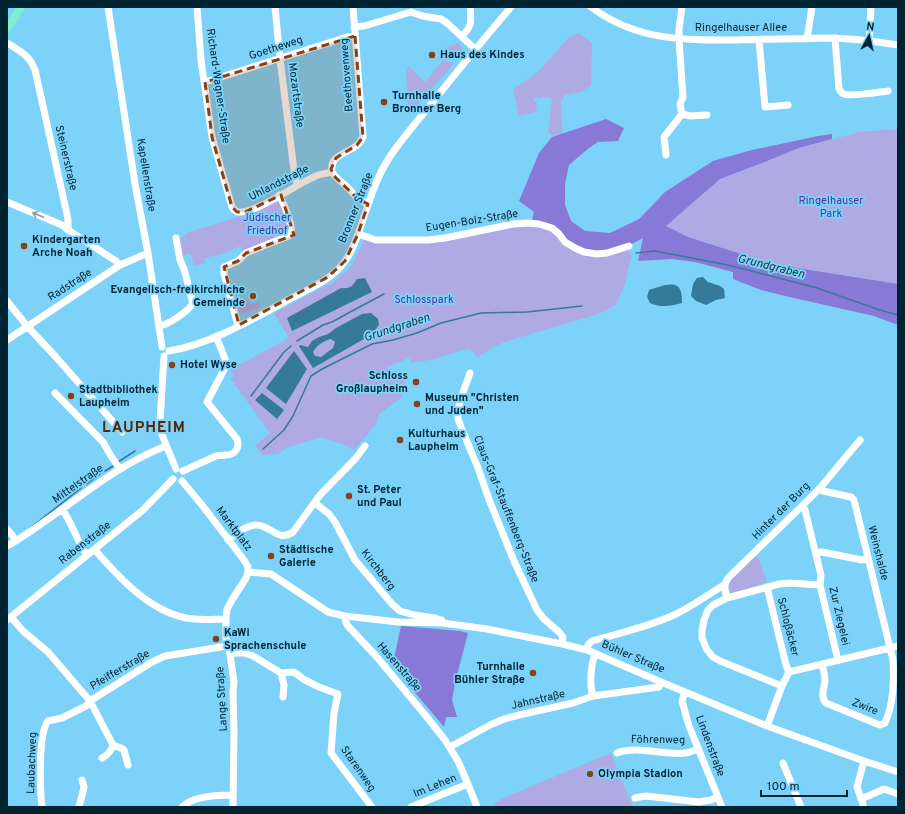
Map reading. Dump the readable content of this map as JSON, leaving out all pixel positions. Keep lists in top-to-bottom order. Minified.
{"streets":{"street":["Ringelhauser Allee","Goetheweg","Beethovenweg","Richard-Wagner-Straße","Mozartstraße","Steinerstraße","Kapellenstraße","Uhlandstraße","Bronner Straße","Eugen-Bolz-Straße","Radstraße","Mittelstraße","Claus-Graf-Stauffenberg-Straße","Hinter der Burg","Marktplatz","Rabenstraße","Weinshalde","Kirchberg","Zur Ziegelei","Schloßäcker","Bühler Straße","Hasenstraße","Pfeifferstraße","Lange Straße","Jahnstraße","Zwire","Föhrenweg","Lindenstraße","Laubachweg","Starenweg","Im Lehen"]},"crossings":[["Goetheweg","Beethovenweg"],["Goetheweg","Richard-Wagner-Straße"],["Goetheweg","Mozartstraße"],["Beethovenweg","Uhlandstraße"],["Richard-Wagner-Straße","Uhlandstraße"],["Mozartstraße","Uhlandstraße"],["Kapellenstraße","Bronner Straße"],["Kapellenstraße","Radstraße"],["Bronner Straße","Eugen-Bolz-Straße"],["Claus-Graf-Stauffenberg-Straße","Bühler Straße"],["Hinter der Burg","Weinshalde"],["Hinter der Burg","Zur Ziegelei"],["Hinter der Burg","Bühler Straße"],["Marktplatz","Rabenstraße"],["Marktplatz","Lange Straße"],["Rabenstraße","Pfeifferstraße"],["Weinshalde","Zwire"],["Kirchberg","Bühler Straße"],["Zur Ziegelei","Schloßäcker"],["Bühler Straße","Hasenstraße"],["Bühler Straße","Jahnstraße"],["Bühler Straße","Lindenstraße"],["Hasenstraße","Jahnstraße"],["Hasenstraße","Im Lehen"],["Pfeifferstraße","Lange Straße"],["Pfeifferstraße","Laubachweg"],["Föhrenweg","Lindenstraße"]],"districts":["LAUPHEIM"],"water":["Grundgraben"],"parks":["Ringelhauser Park","Jüdischer Friedhof","Schlosspark"],"places":["Haus des Kindes","Turnhalle Bronner Berg","Kindergarten Arche Noah","Evangelisch-freikirchliche Gemeinde","Hotel Wyse","Schloss Großlaupheim","Stadtbibliothek Laupheim","Museum \"Christen und Juden\"","Kulturhaus Laupheim","St. Peter und Paul","Städtische Galerie","KaWi Sprachenschule","Turnhalle Bühler Straße","Olympia Stadion"],"scale_bar":"100 m","north":"top"}
